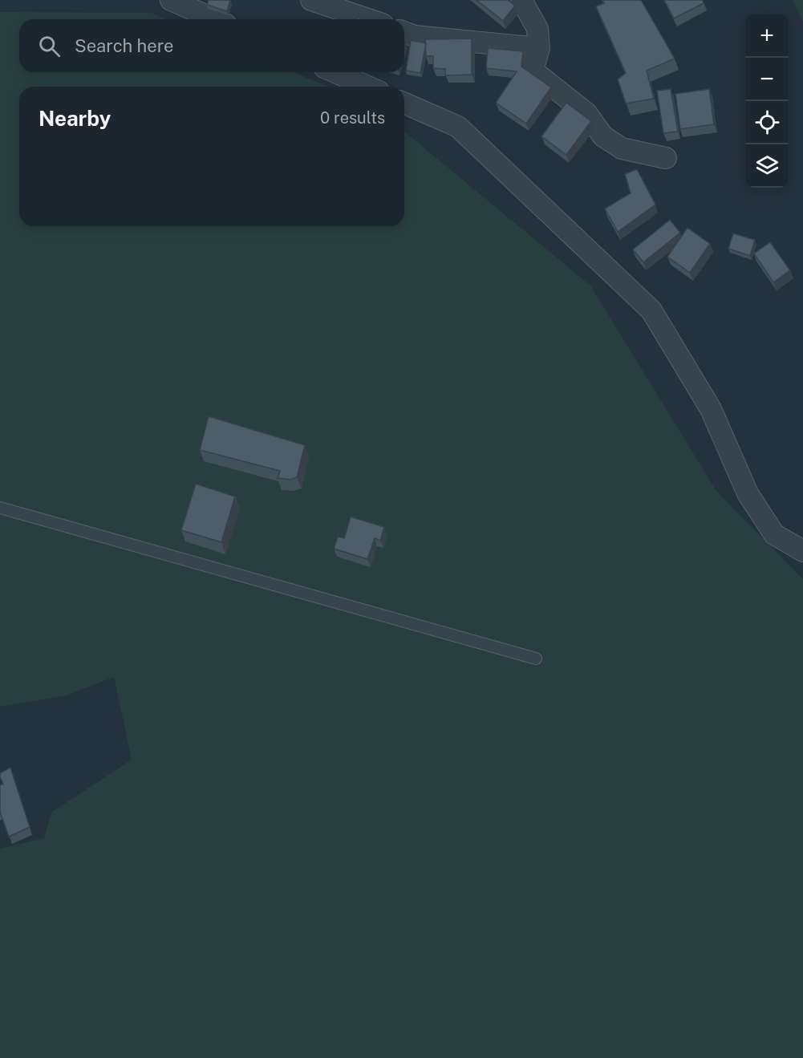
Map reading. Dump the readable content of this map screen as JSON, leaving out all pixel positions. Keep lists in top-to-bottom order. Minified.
{"page":{"map_buttons":["+","−"],"search":"Search here","heading":["Nearby","0 results"]}}
